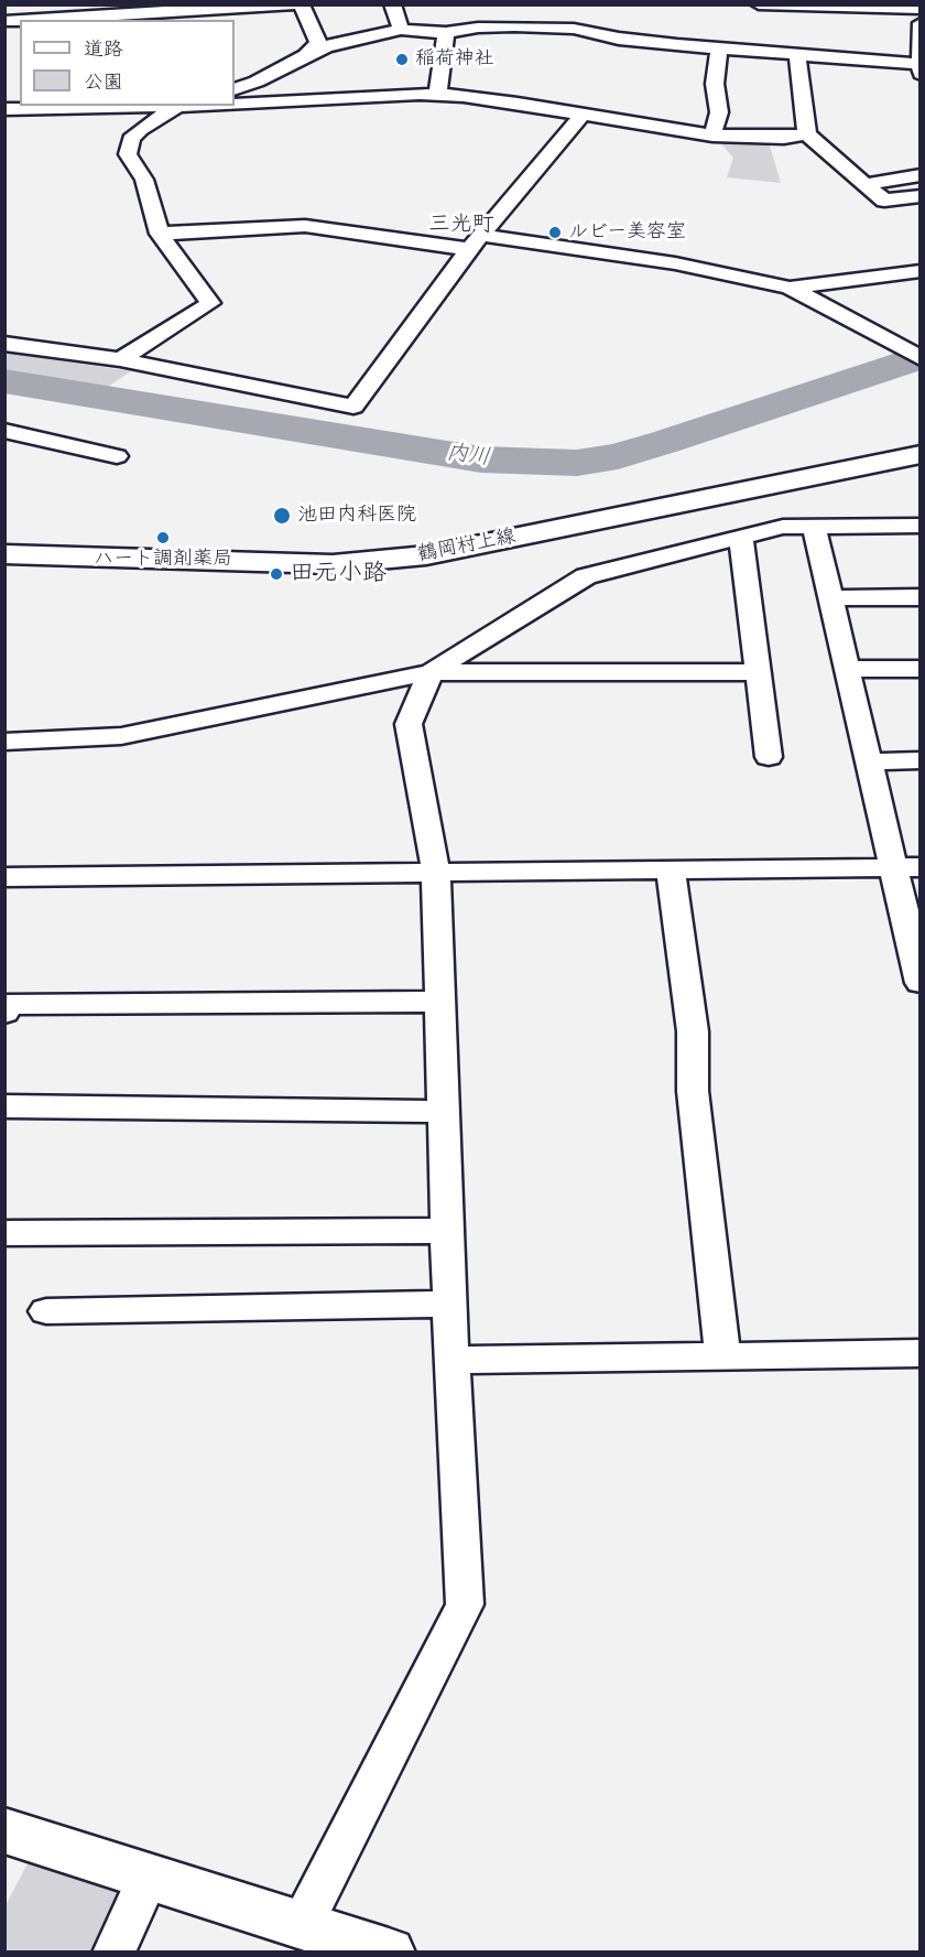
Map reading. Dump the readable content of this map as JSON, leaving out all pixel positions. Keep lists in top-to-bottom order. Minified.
{"streets":{"main road":["鶴岡村上線"]},"districts":["三光町"],"water":["内川"],"places":["稲荷神社","ルビー美容室","池田内科医院","ハート調剤薬局","田元小路"],"legend":["道路","公園"]}
